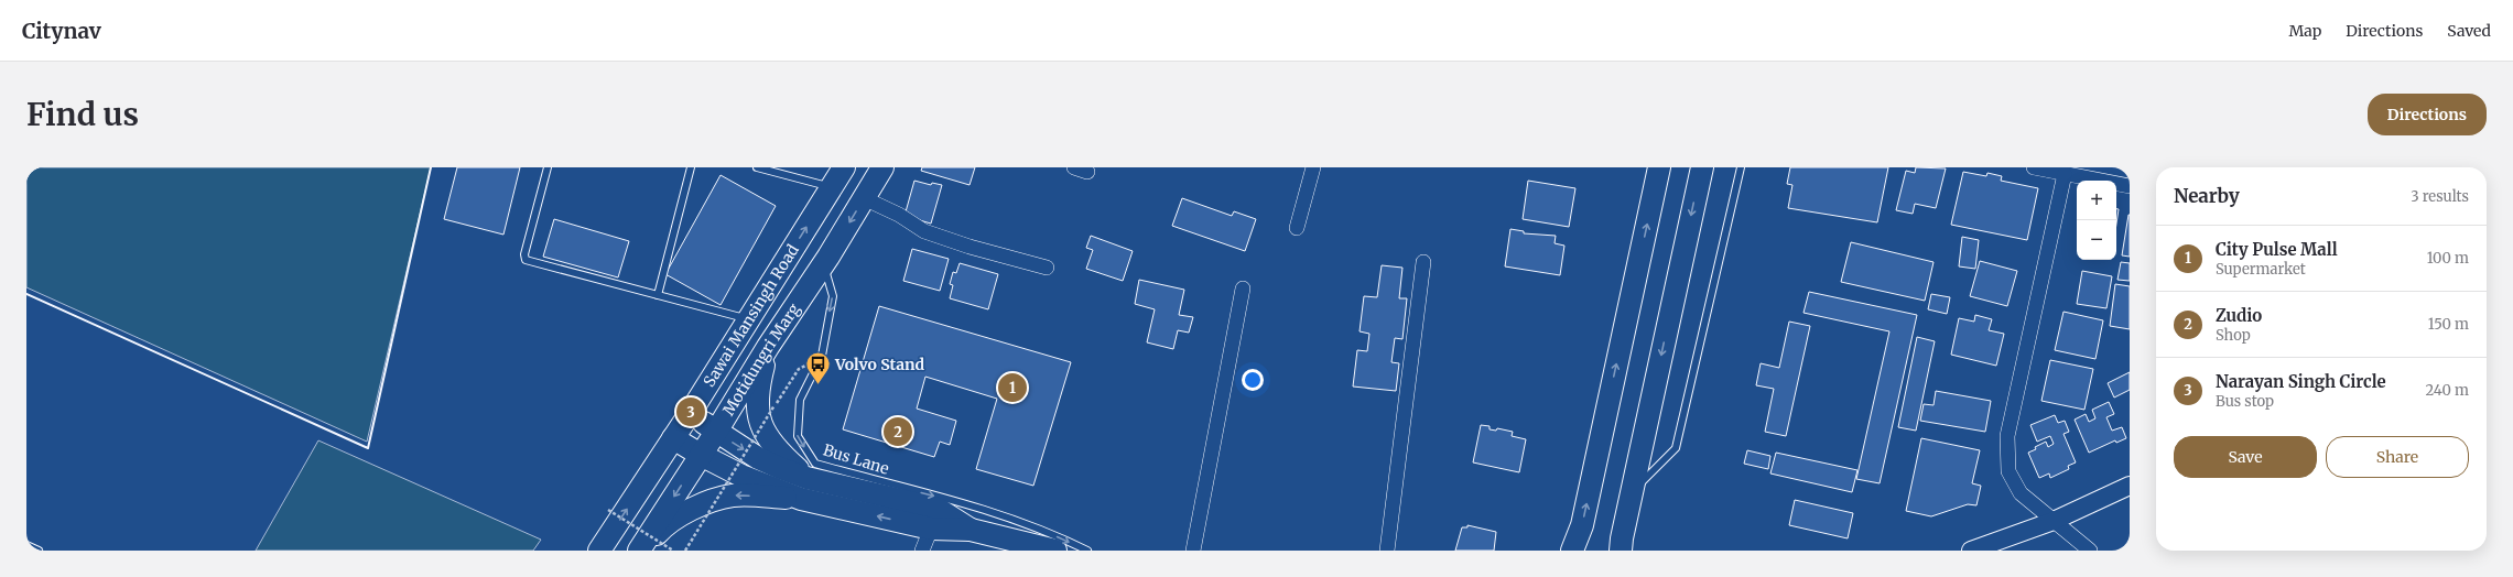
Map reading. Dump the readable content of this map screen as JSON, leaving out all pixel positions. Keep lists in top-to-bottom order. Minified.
{"streets":{"main road":["Sawai Mansingh Road","Motidungri Marg"],"lane":["Bus Lane"]},"crossings":[["Motidungri Marg","Bus Lane"]],"one_way":["Sawai Mansingh Road","Motidungri Marg"],"places":{"bus stop":["Volvo Stand"]},"page":{"header":"Citynav","nav":["Map","Directions","Saved"],"buttons":["Directions",["Save","Share"]],"title":"Find us","heading":["Nearby","3 results"],"map_buttons":["+","−"],"list":[{"mark":"1","name":"City Pulse Mall","note":"Supermarket","value":"100 m"},{"mark":"2","name":"Zudio","note":"Shop","value":"150 m"},{"mark":"3","name":"Narayan Singh Circle","note":"Bus stop","value":"240 m"}],"pins":["1","3","2"]}}
